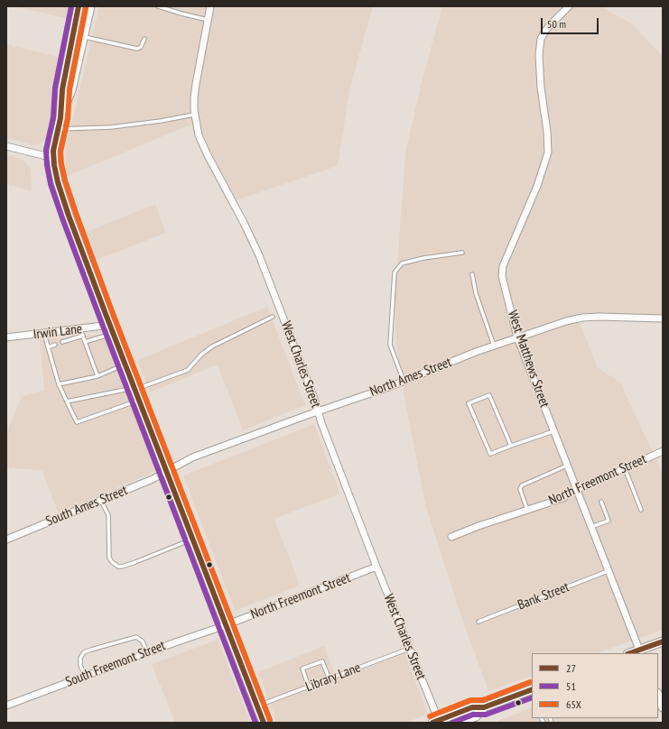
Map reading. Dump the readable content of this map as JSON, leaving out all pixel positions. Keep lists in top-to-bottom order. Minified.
{"streets":{"street":["Irwin Lane","West Matthews Street","West Charles Street","North Ames Street","North Freemont Street","South Ames Street","South Freemont Street"],"lane":["Bank Street","Library Lane"]},"crossings":[["West Matthews Street","North Ames Street"],["West Matthews Street","North Freemont Street"],["West Matthews Street","Bank Street"],["West Charles Street","North Ames Street"],["West Charles Street","North Freemont Street"],["West Charles Street","Library Lane"],["North Ames Street","South Ames Street"],["North Freemont Street","South Freemont Street"]],"lines":["transit line 27","transit line 51","transit line 65X"],"legend":["27","51","65X"],"scale_bar":"50 m"}
